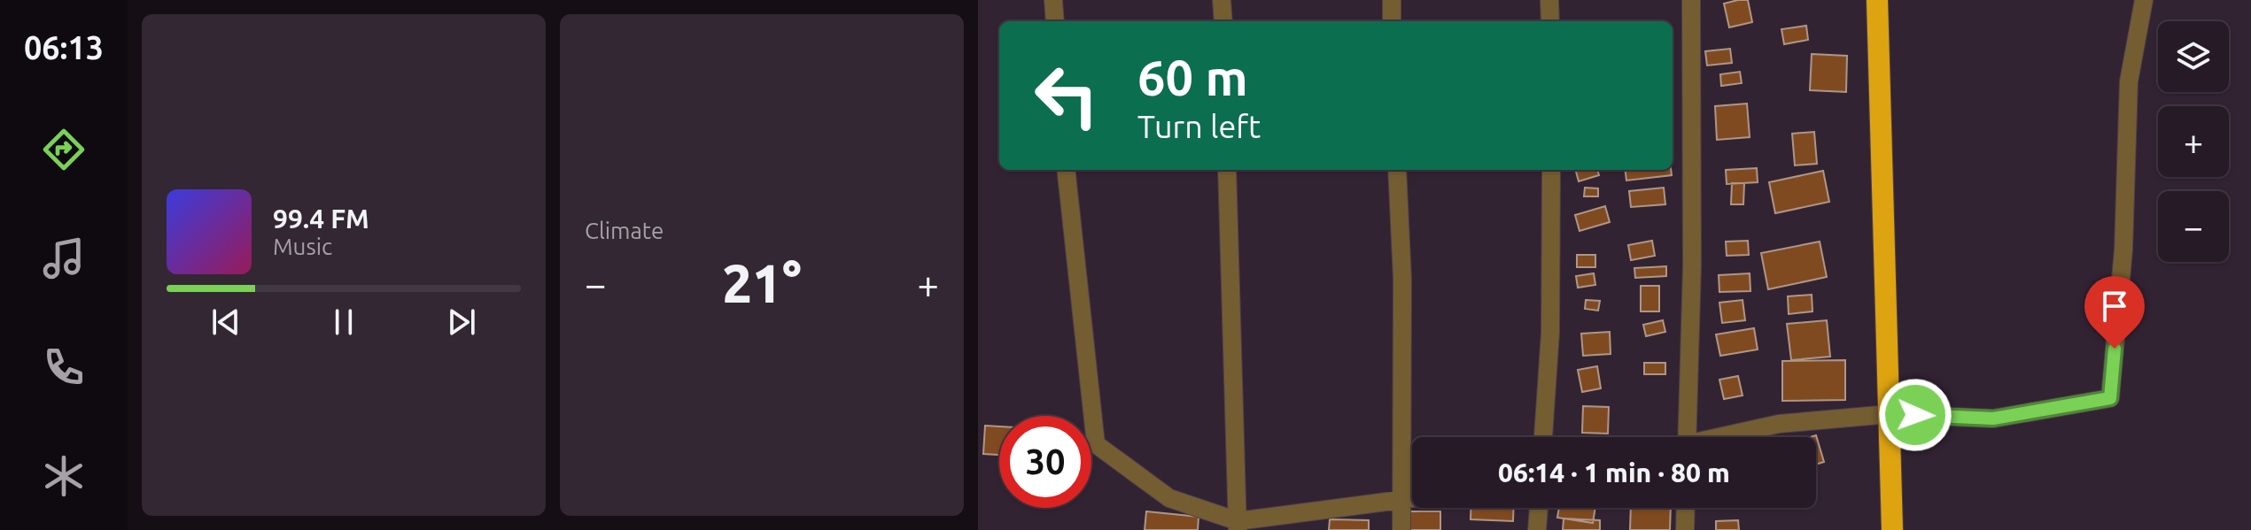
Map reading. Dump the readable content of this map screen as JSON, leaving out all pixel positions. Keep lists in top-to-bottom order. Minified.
{"page":{"tabs":"06:13","tile":"Climate","map_buttons":["+","−"],"turn":["60 m","Turn left"],"song":["99.4 FM","Music"],"heat":["−","21°","+"],"limit":"30","trip":"06:14 · 1 min · 80 m"}}
